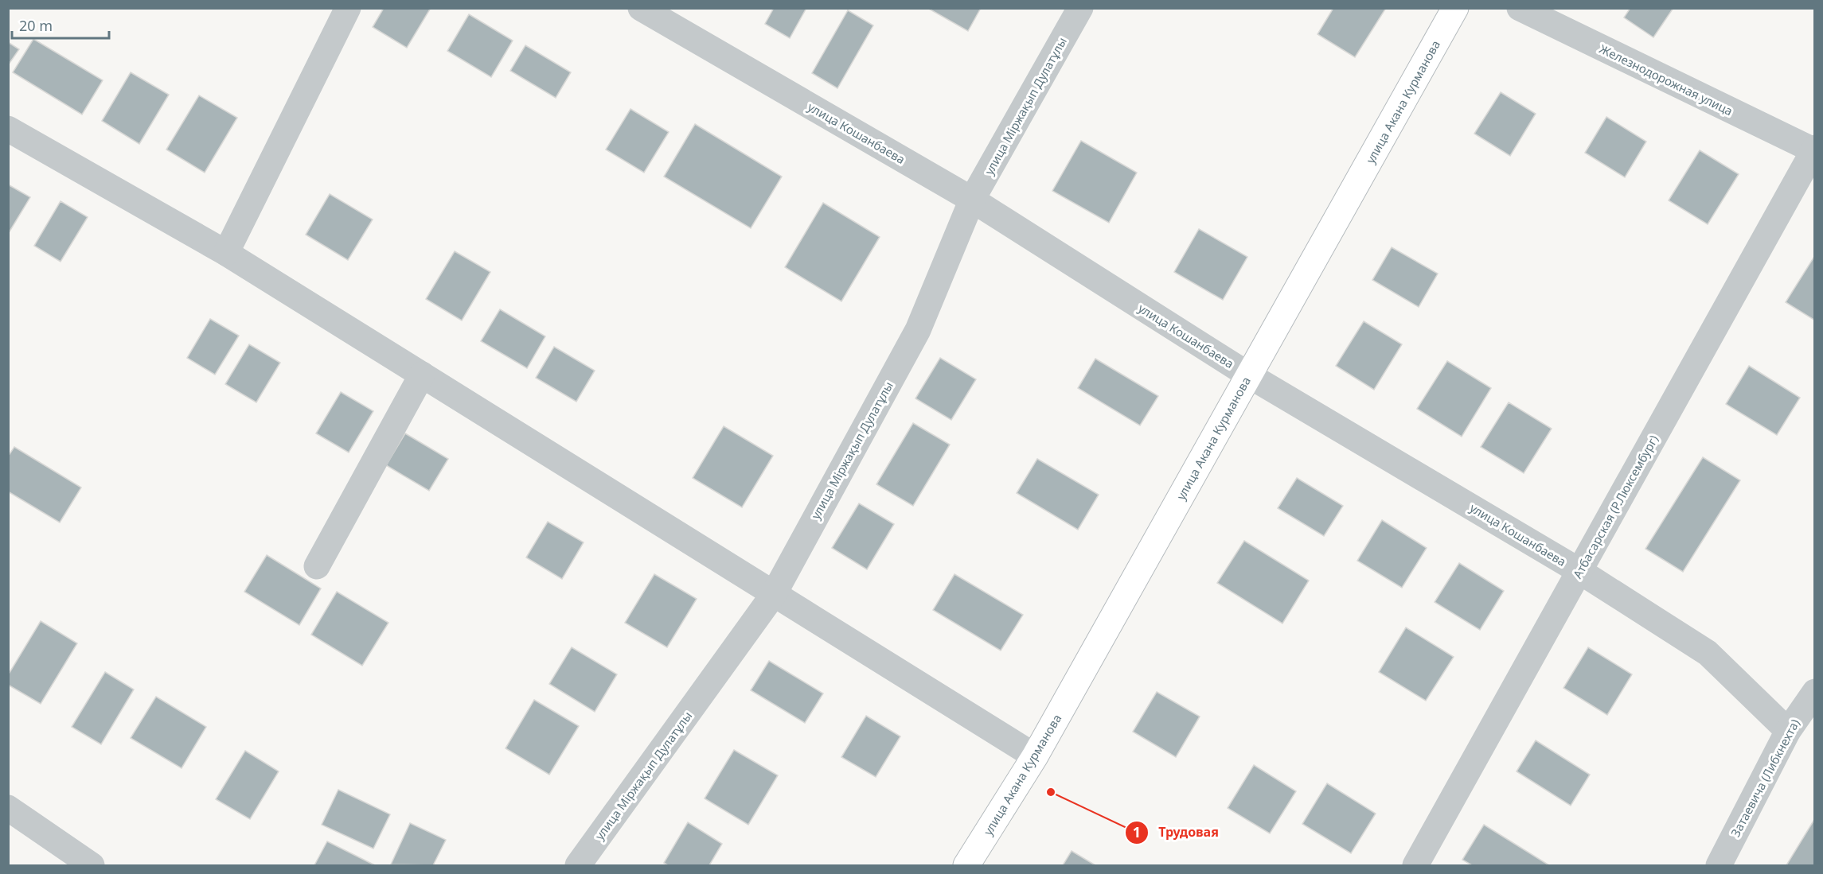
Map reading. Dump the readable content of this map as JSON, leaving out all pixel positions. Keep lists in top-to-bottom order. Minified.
{"streets":{"main road":["улица Акана Курманова"],"street":["Железнодорожная улица","улица Міржақып Дулатұлы","улица Кошанбаева","Атбасарская (Р.Люксембург)","Затаевича (Либкнехта)"]},"crossings":[["Железнодорожная улица","Атбасарская (Р.Люксембург)"],["улица Акана Курманова","улица Кошанбаева"],["улица Міржақып Дулатұлы","улица Кошанбаева"],["улица Кошанбаева","Атбасарская (Р.Люксембург)"],["улица Кошанбаева","Затаевича (Либкнехта)"]],"places":["Трудовая"],"scale_bar":"20 m"}
